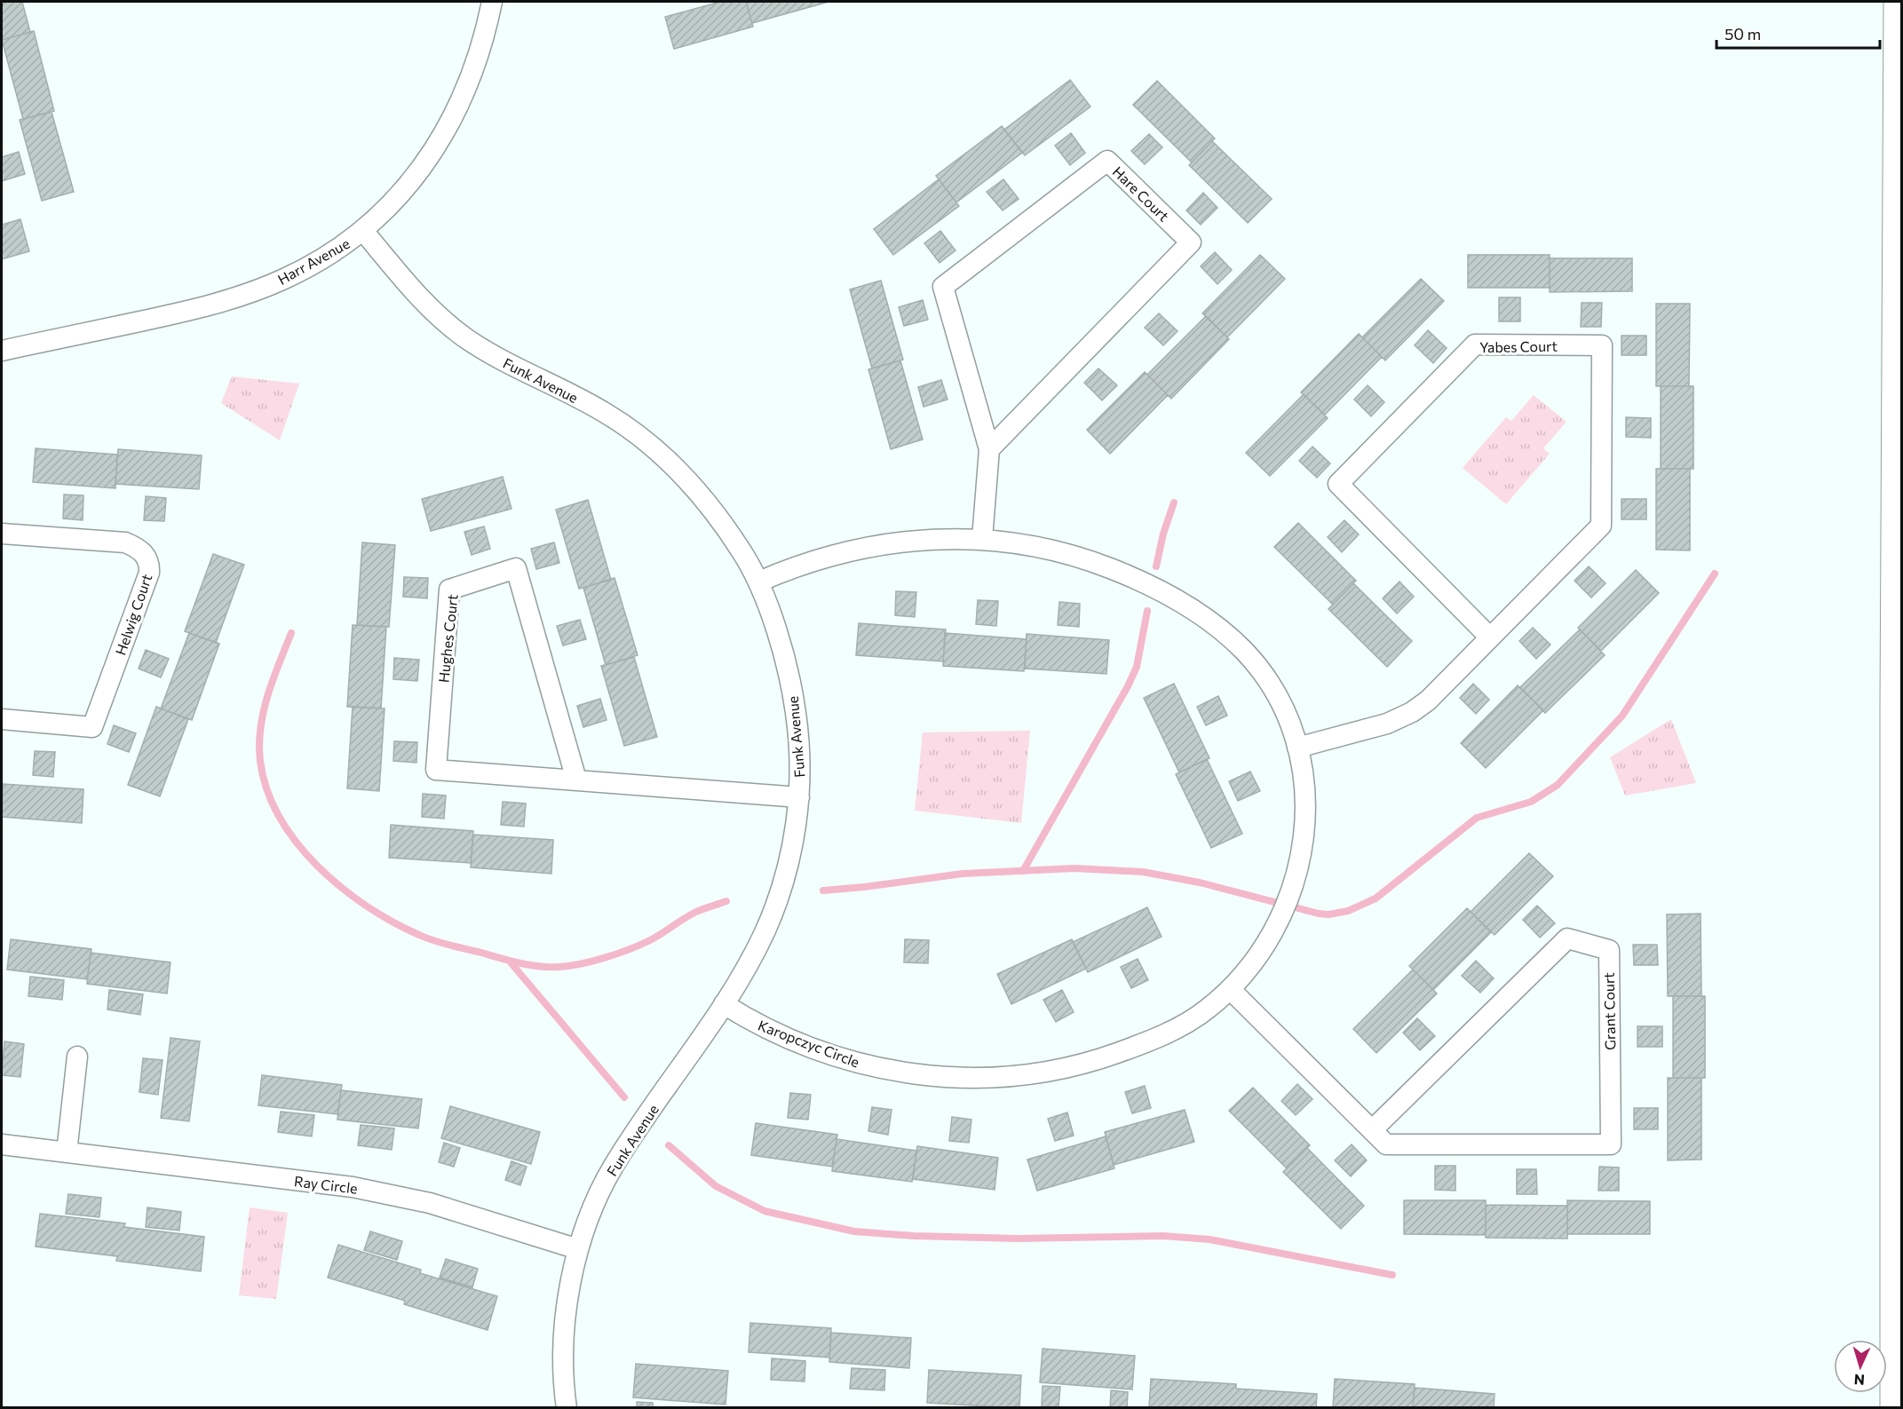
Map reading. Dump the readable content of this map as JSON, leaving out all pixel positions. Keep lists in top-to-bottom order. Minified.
{"streets":{"street":["Hare Court","Harr Avenue","Yabes Court","Funk Avenue","Helwig Court","Hughes Court","Grant Court","Karopczyc Circle","Ray Circle"]},"crossings":[["Hare Court","Karopczyc Circle"],["Harr Avenue","Funk Avenue"],["Yabes Court","Karopczyc Circle"],["Funk Avenue","Hughes Court"],["Funk Avenue","Karopczyc Circle"],["Funk Avenue","Ray Circle"],["Grant Court","Karopczyc Circle"]],"scale_bar":"50 m","north":"bottom"}
